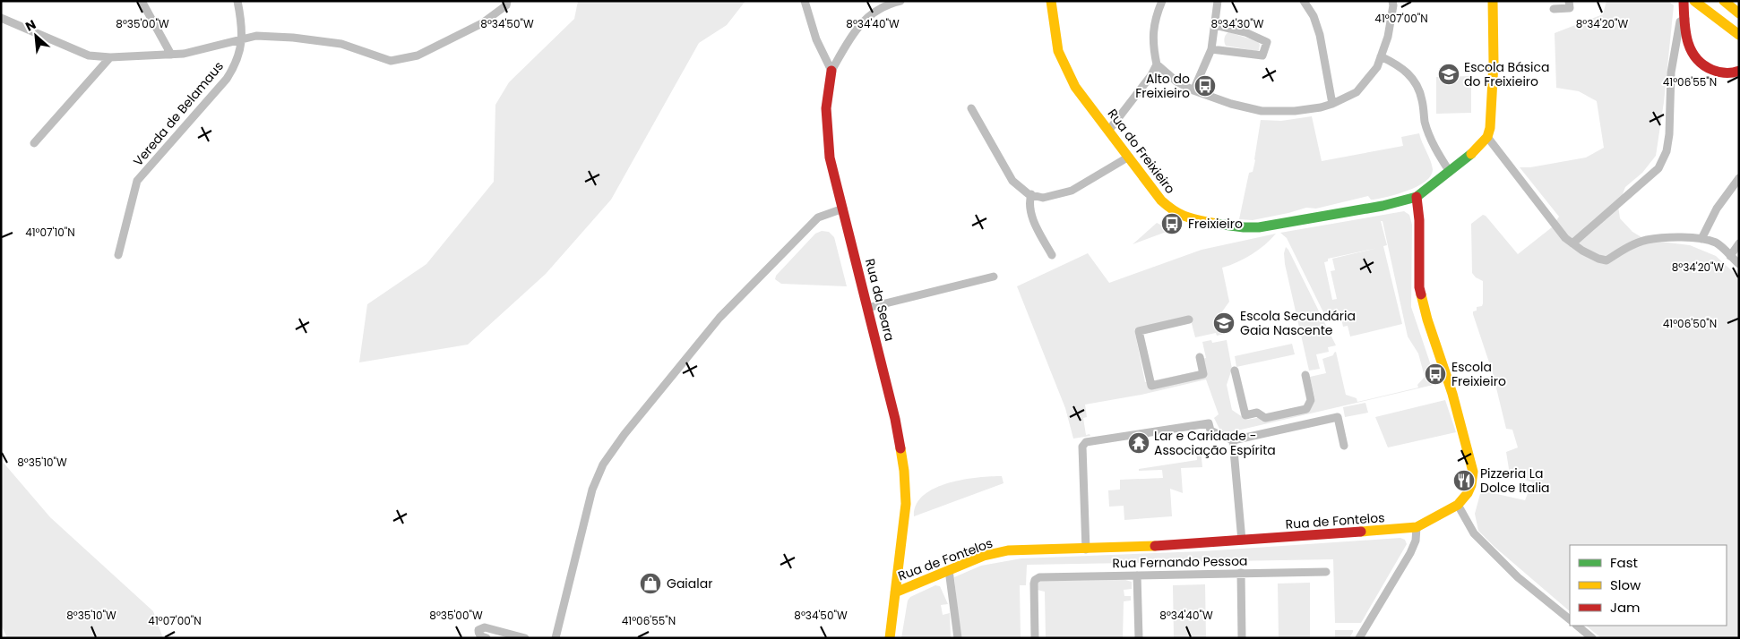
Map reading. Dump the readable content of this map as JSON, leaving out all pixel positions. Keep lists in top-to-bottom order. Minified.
{"streets":{"main road":["Rua do Freixieiro","Rua da Seara","Rua de Fontelos"],"street":["Vereda de Belamaus","Rua Fernando Pessoa"]},"crossings":[["Rua do Freixieiro","Rua de Fontelos"],["Rua da Seara","Rua de Fontelos"]],"places":{"school or university":["Escola Básica do Freixieiro","Escola Secundária Gaia Nascente"],"bus stop":["Alto do Freixieiro","Freixieiro","Escola Freixieiro"],"temple":["Lar e Caridade - Associação Espírita"],"restaurant":["Pizzeria La Dolce Italia"],"shop":["Gaialar"]},"legend":["Fast","Slow","Jam"],"north":"top left","coordinates":["41°07'00\"N","8°34'20\"W","8°35'00\"W","8°34'50\"W","8°34'40\"W","8°34'30\"W","41°06'55\"N","41°07'10\"N","41°06'50\"N","8°35'10\"W"]}
